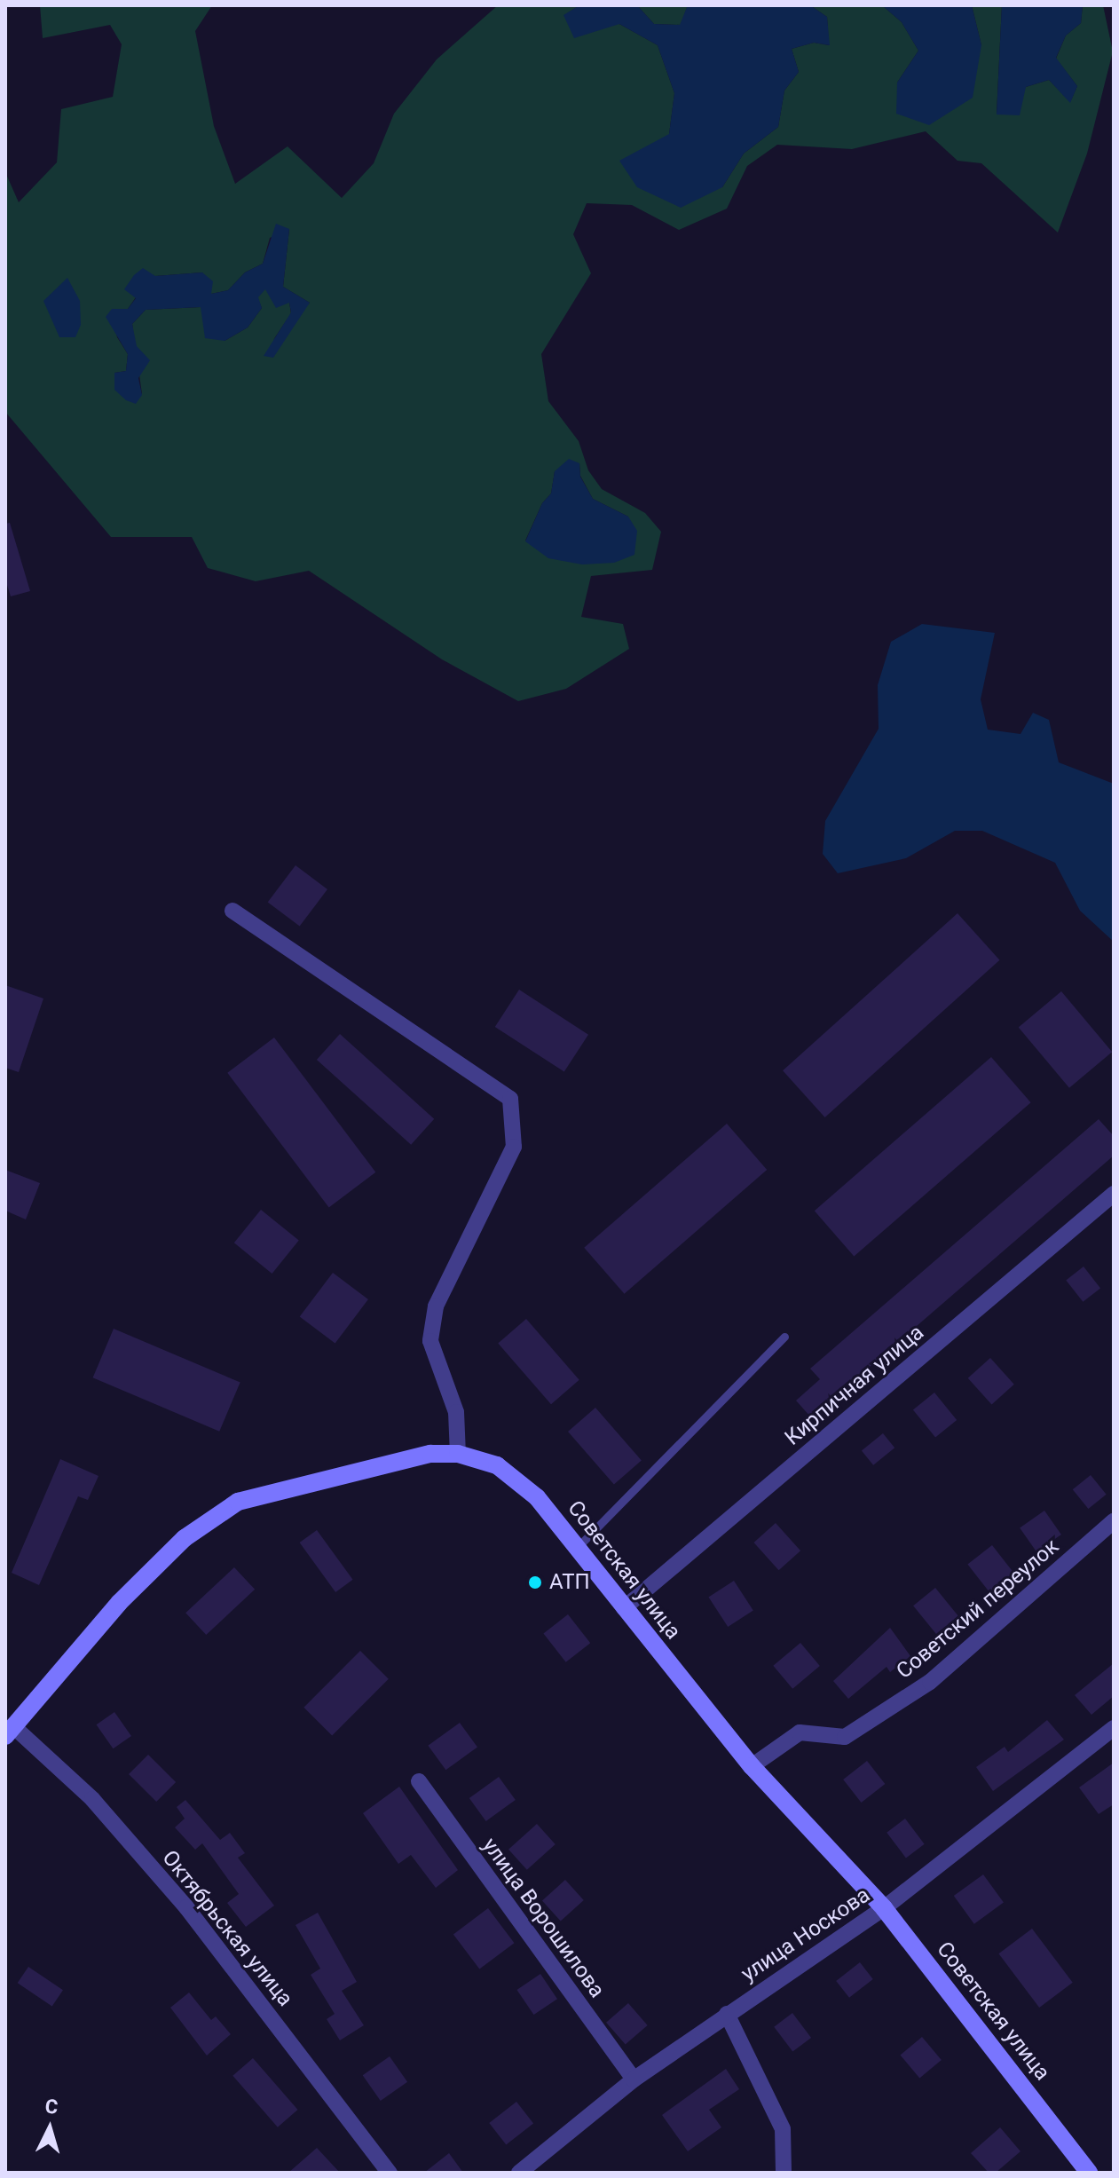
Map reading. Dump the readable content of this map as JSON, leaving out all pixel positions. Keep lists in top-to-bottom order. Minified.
{"streets":{"street":["Кирпичная улица","Советская улица","Советский переулок","улица Ворошилова","Октябрьская улица","улица Носкова"]},"crossings":[["Кирпичная улица","Советская улица"],["Советская улица","Советский переулок"],["Советская улица","Октябрьская улица"],["Советская улица","улица Носкова"],["улица Ворошилова","улица Носкова"]],"places":["АТП"],"north":"top"}
